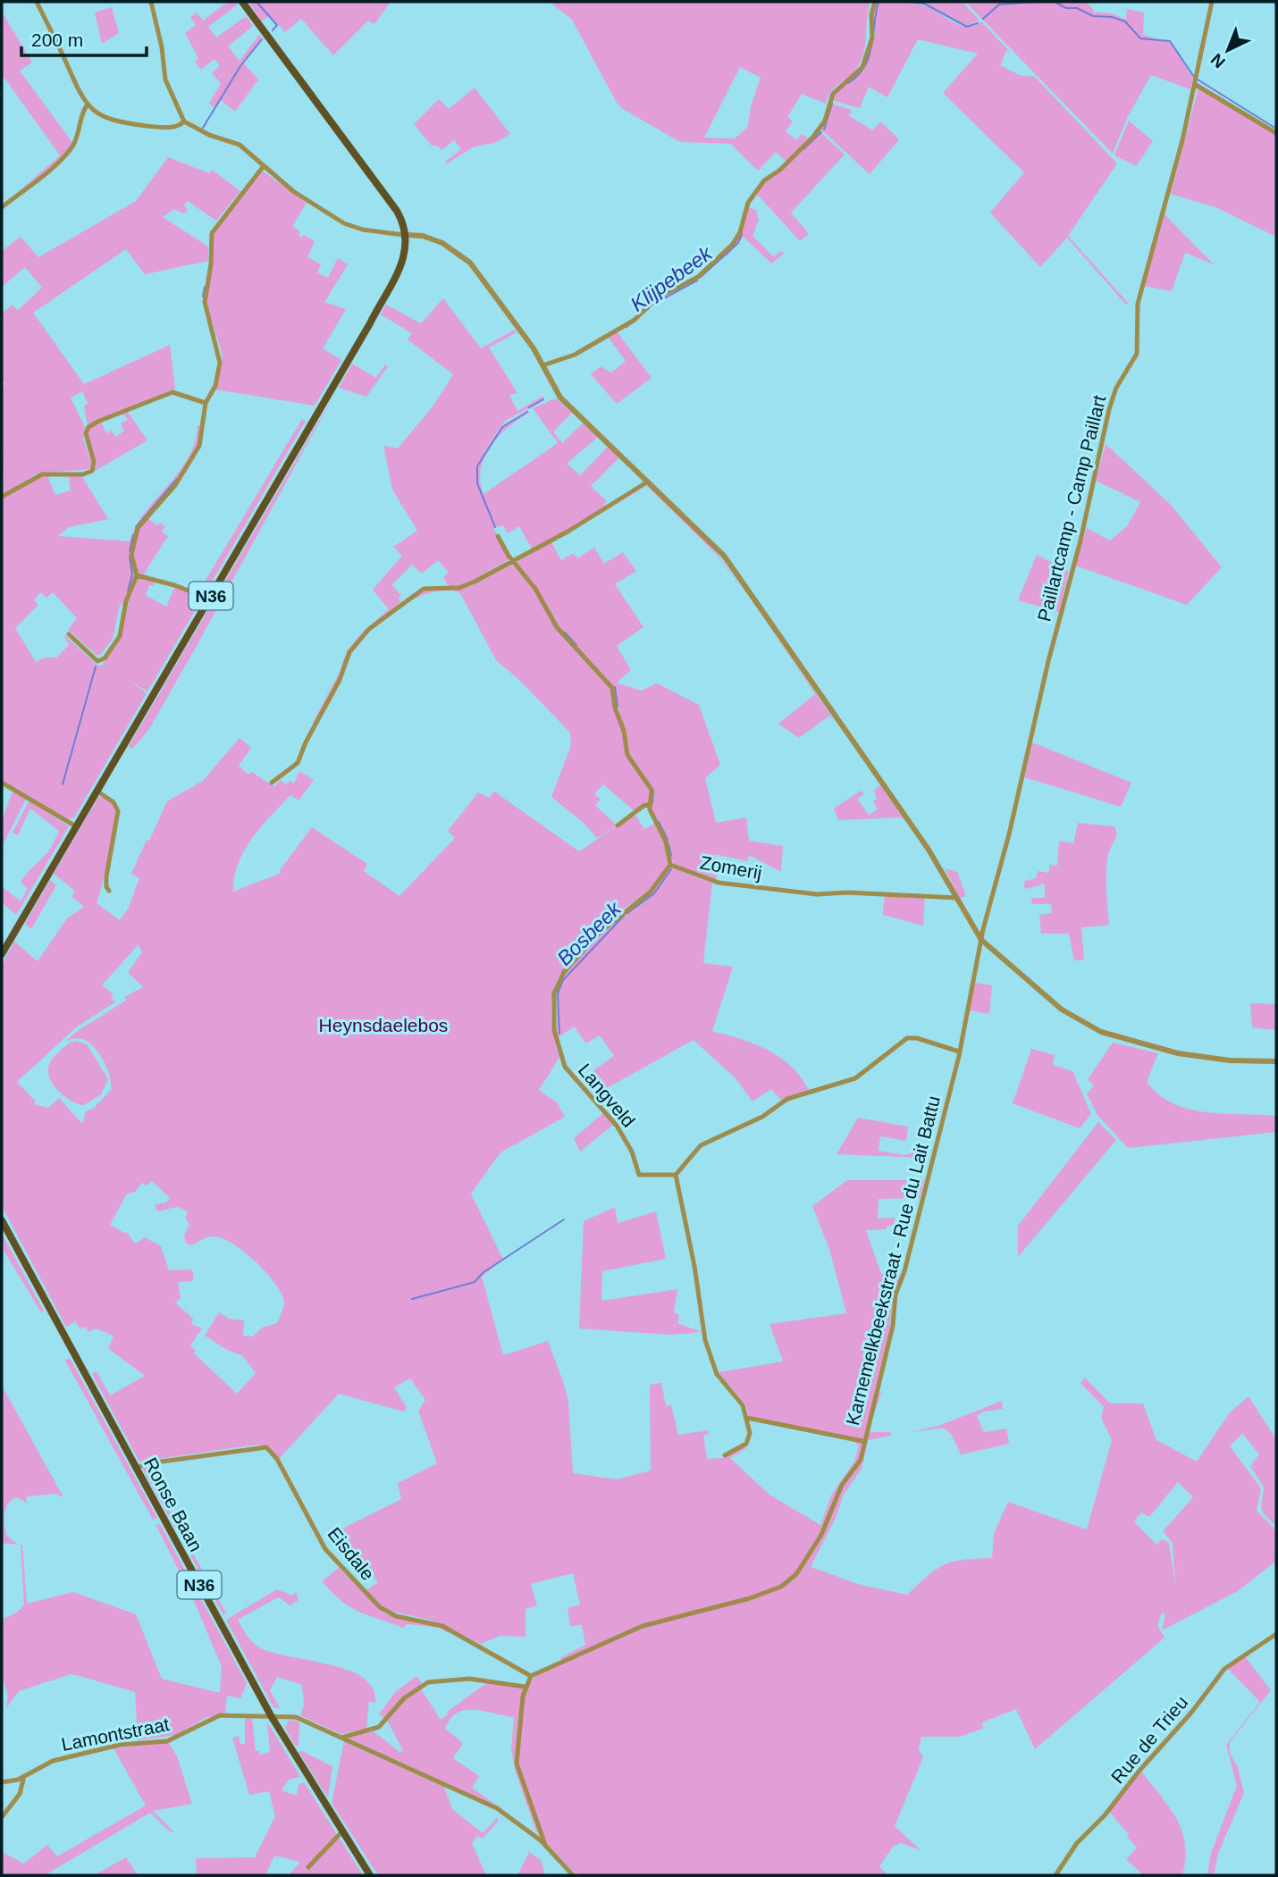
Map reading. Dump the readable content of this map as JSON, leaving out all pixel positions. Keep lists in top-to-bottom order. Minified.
{"streets":{"main road":["N36","Ronse Baan"],"street":["Paillartcamp - Camp Paillart","Zomerij","Langveld","Karnemelkbeekstraat - Rue du Lait Battu","Eisdale","Lamontstraat","Rue de Trieu"]},"crossings":[["Paillartcamp - Camp Paillart","Karnemelkbeekstraat - Rue du Lait Battu"],["Zomerij","Langveld"],["Karnemelkbeekstraat - Rue du Lait Battu","Eisdale"],["Ronse Baan","Eisdale"],["Ronse Baan","Lamontstraat"]],"water":["Klijpebeek","Bosbeek"],"parks":["Heynsdaelebos"],"scale_bar":"200 m","north":"bottom left"}
